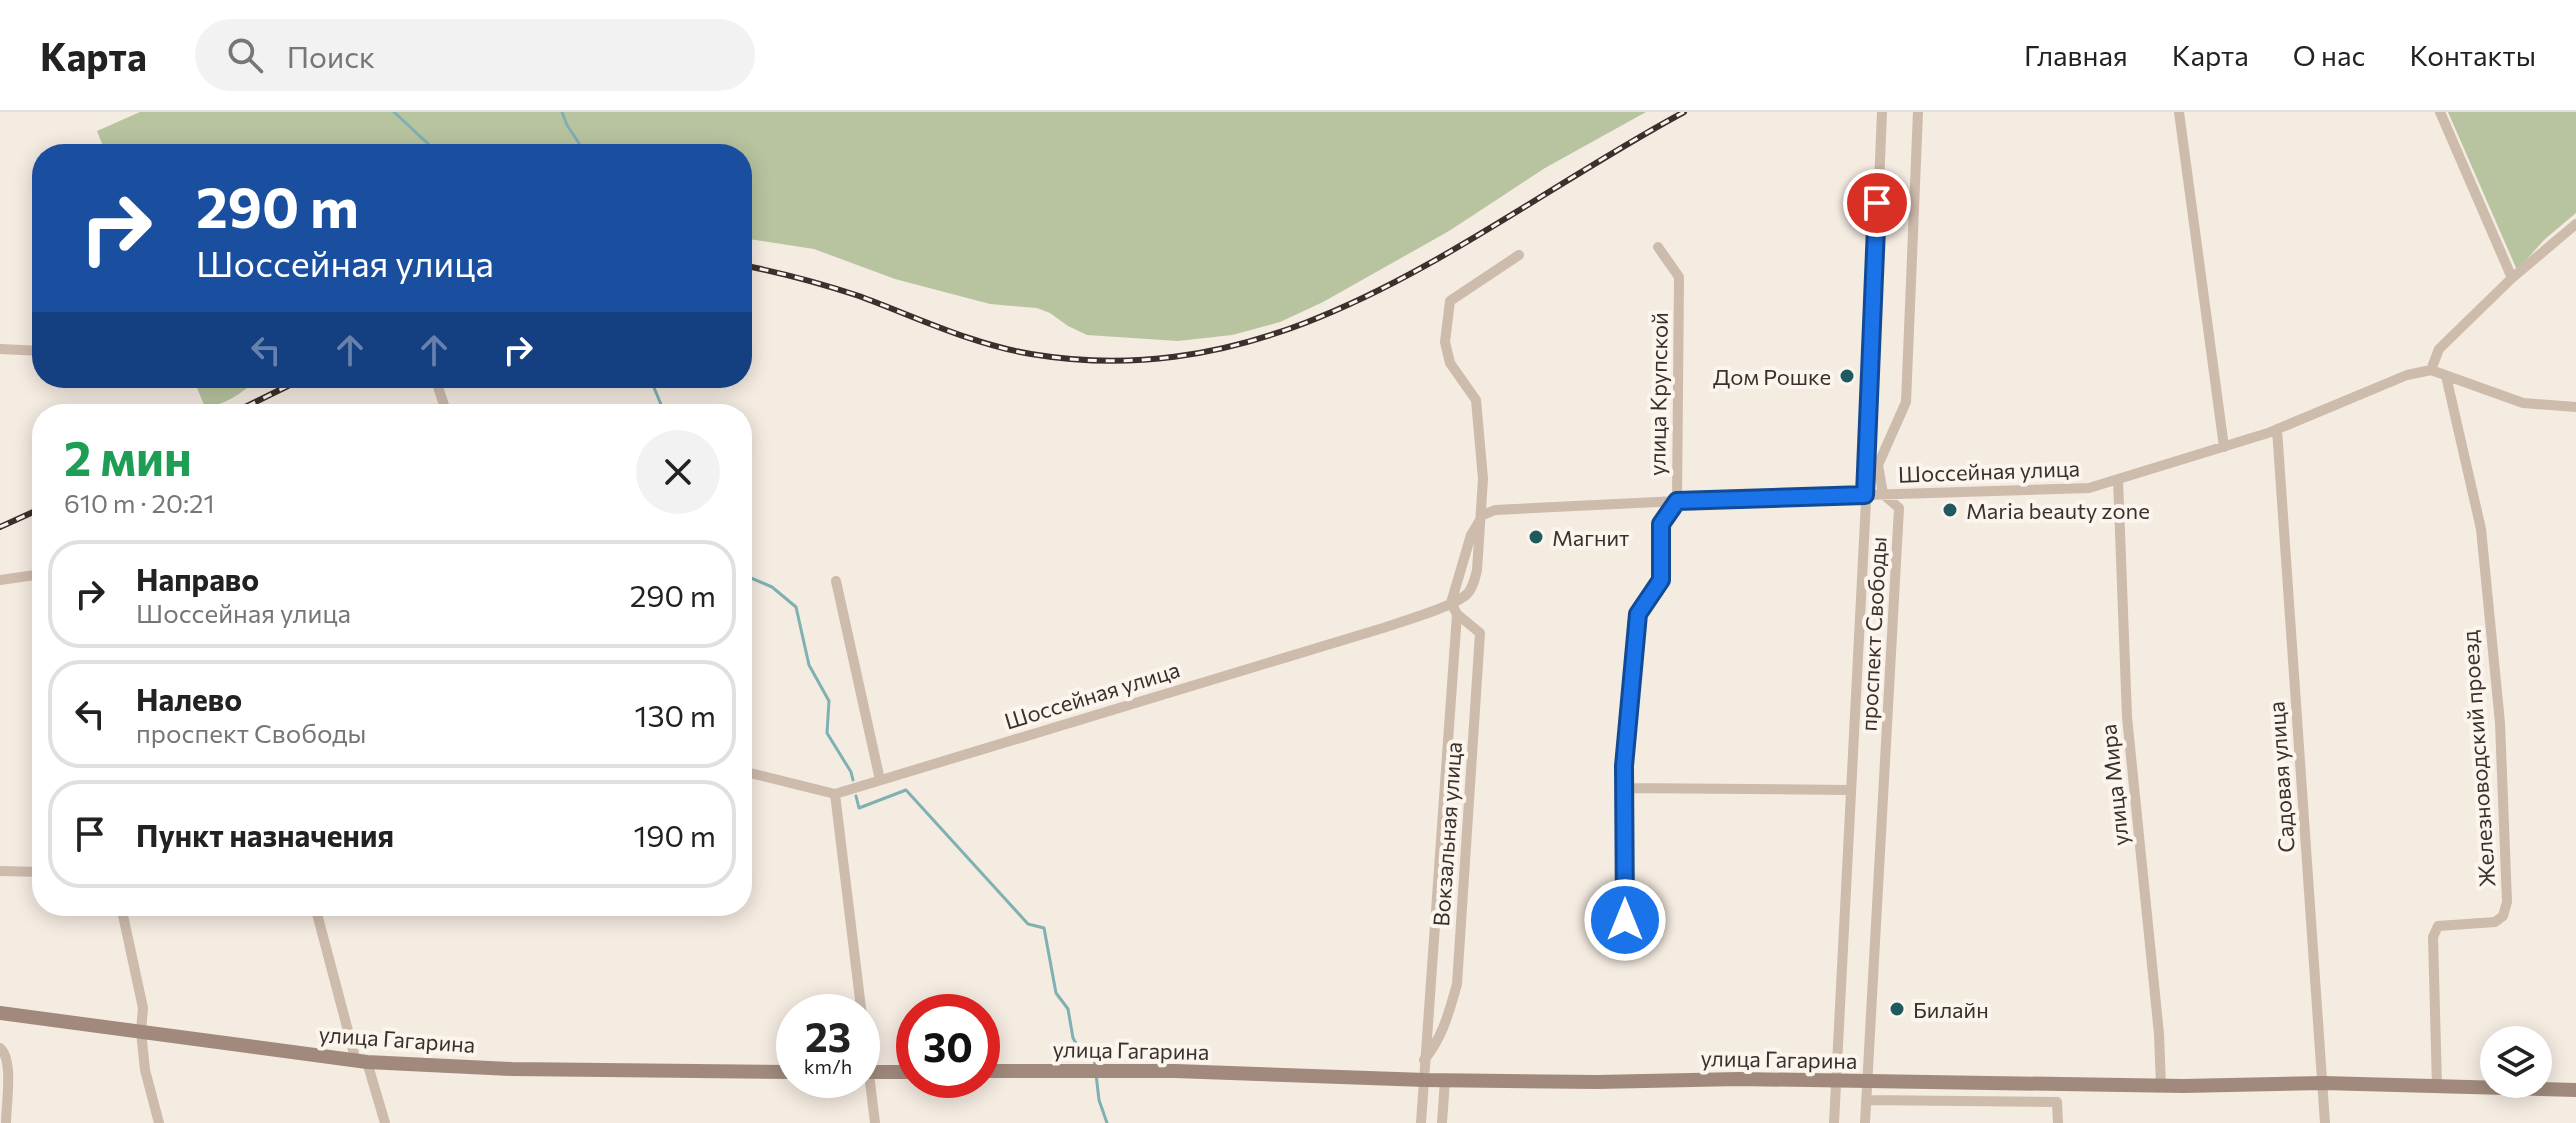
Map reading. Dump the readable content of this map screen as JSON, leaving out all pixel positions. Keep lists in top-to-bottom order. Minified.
{"streets":{"main road":["улица Гагарина"],"street":["улица Крупской","Шоссейная улица","проспект Свободы","Железноводский проезд","Садовая улица","улица Мира","Вокзальная улица"]},"crossings":[["улица Крупской","Шоссейная улица"],["Шоссейная улица","проспект Свободы"],["Шоссейная улица","Садовая улица"],["Шоссейная улица","улица Мира"],["Шоссейная улица","Вокзальная улица"],["проспект Свободы","улица Гагарина"],["Железноводский проезд","улица Гагарина"],["Садовая улица","улица Гагарина"],["улица Мира","улица Гагарина"],["Вокзальная улица","улица Гагарина"]],"places":["Дом Рошке","Maria beauty zone","Магнит","Билайн"],"page":{"header":"Карта","search":"Поиск","nav":["Главная","Карта","О нас","Контакты"],"turn":["290 m","Шоссейная улица"],"heading":["2 мин","610 m · 20:21"],"list":[{"name":"Направо","note":"Шоссейная улица","value":"290 m"},{"name":"Налево","note":"проспект Свободы","value":"130 m"},{"name":"Пункт назначения","value":"190 m"}],"speed":"23 km/h","limit":"30"}}
